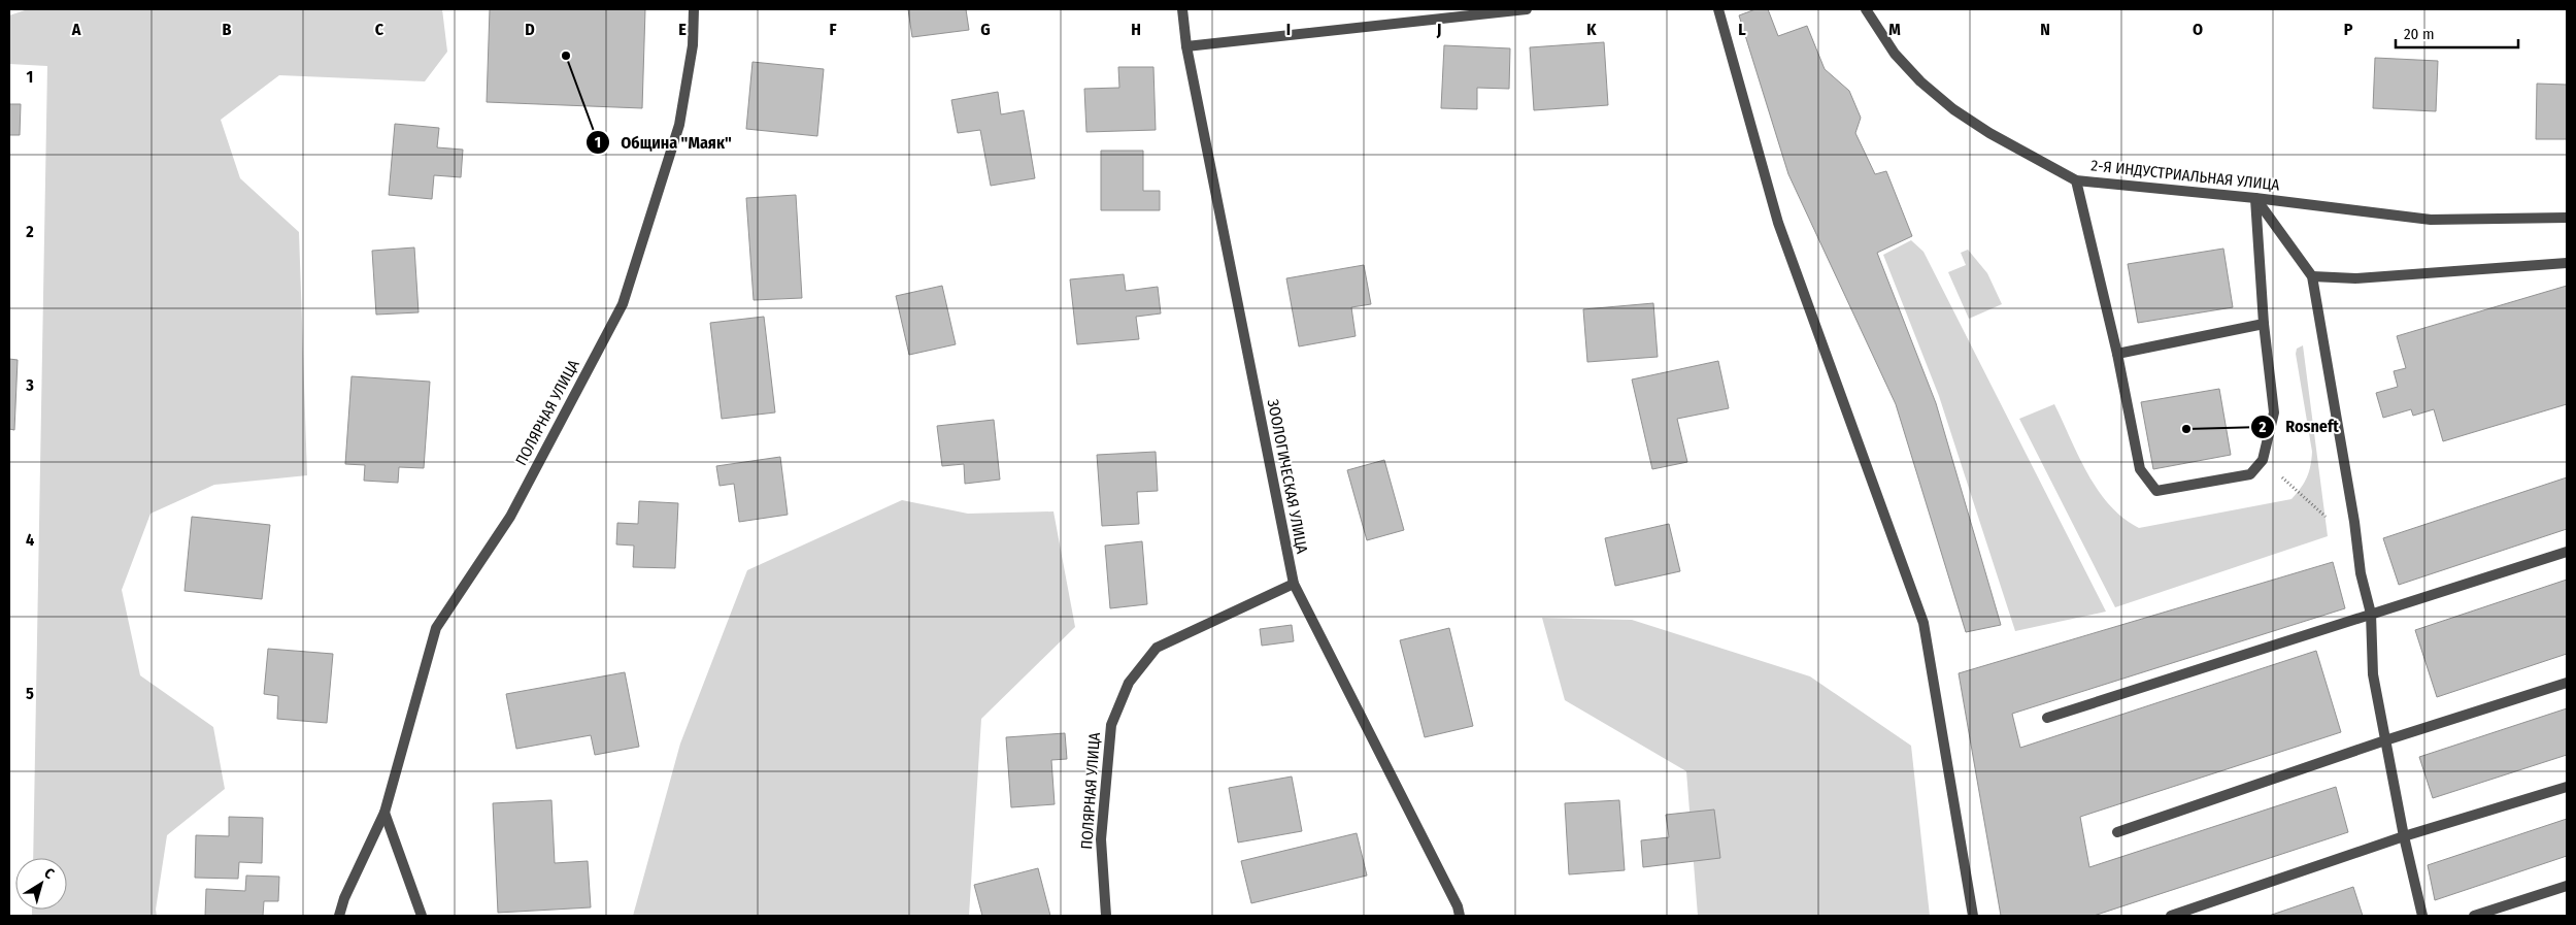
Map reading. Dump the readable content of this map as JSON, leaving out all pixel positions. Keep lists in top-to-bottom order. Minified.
{"streets":{"street":["2-Я ИНДУСТРИАЛЬНАЯ УЛИЦА","ПОЛЯРНАЯ УЛИЦА","ЗООЛОГИЧЕСКАЯ УЛИЦА"]},"crossings":[["ПОЛЯРНАЯ УЛИЦА","ЗООЛОГИЧЕСКАЯ УЛИЦА"]],"places":["Община \"Маяк\"","Rosneft"],"scale_bar":"20 m","north":"top right","grid":{"columns":["A","B","C","D","E","F","G","H","I","J","K","L","M","N","O","P"],"rows":["1","2","3","4","5"]}}
